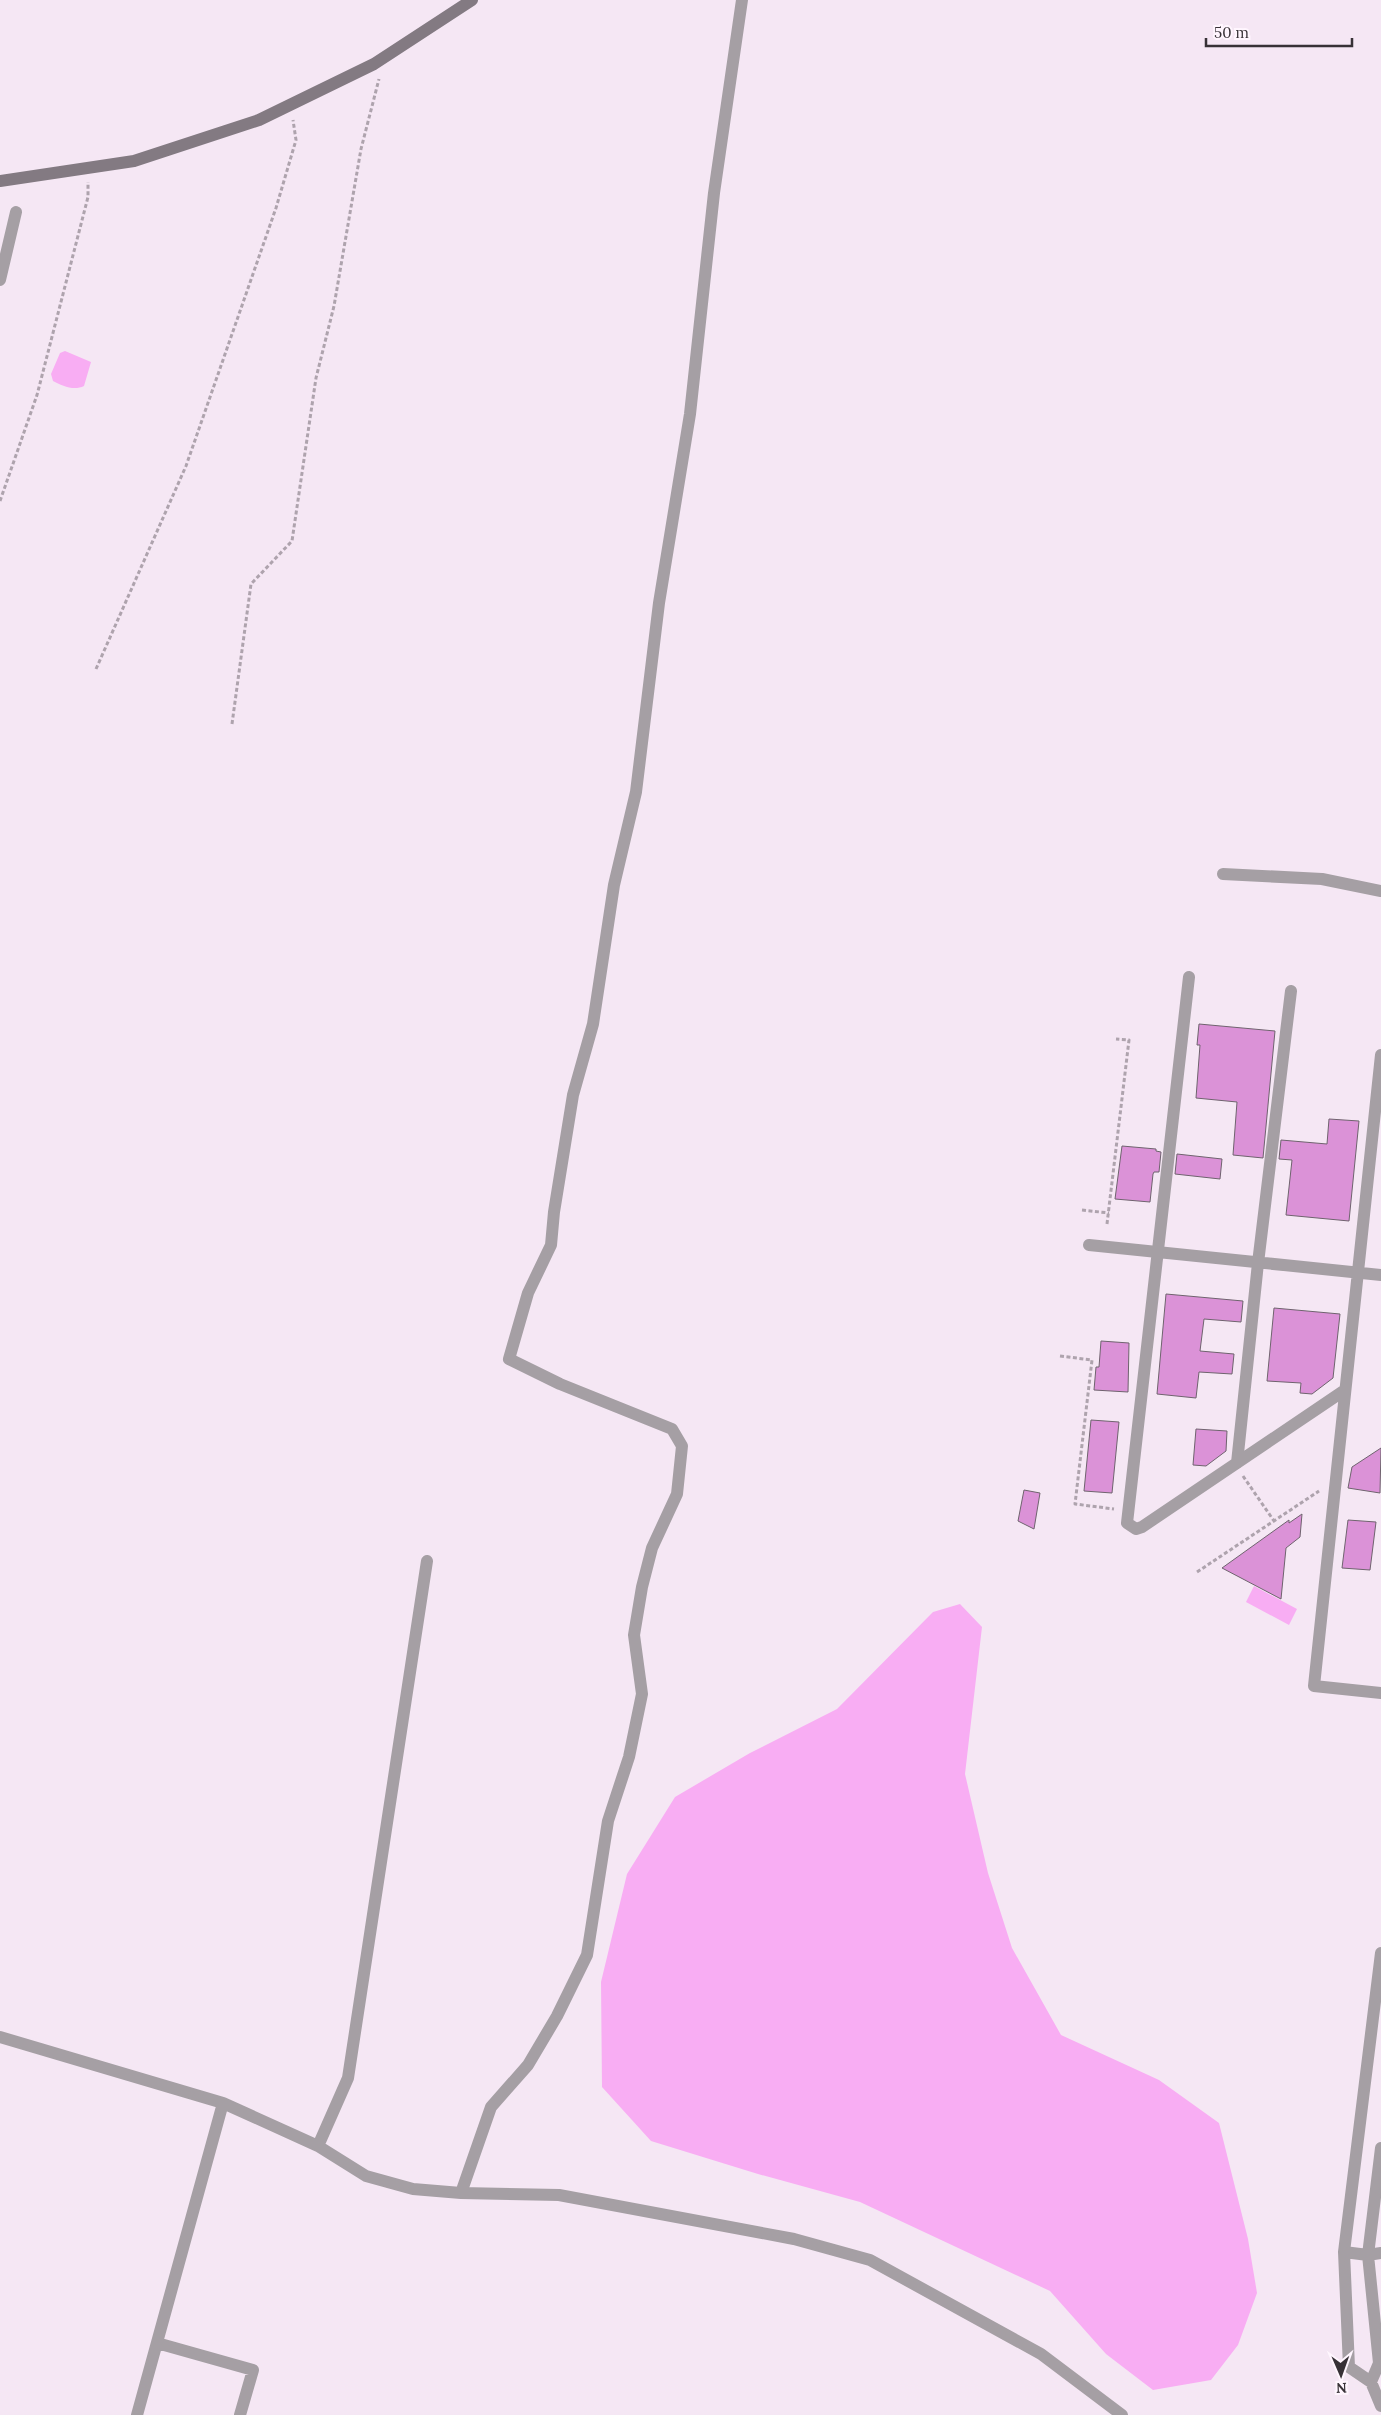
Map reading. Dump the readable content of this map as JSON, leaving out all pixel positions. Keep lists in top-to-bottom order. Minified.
{"scale_bar":"50 m","north":"bottom"}
